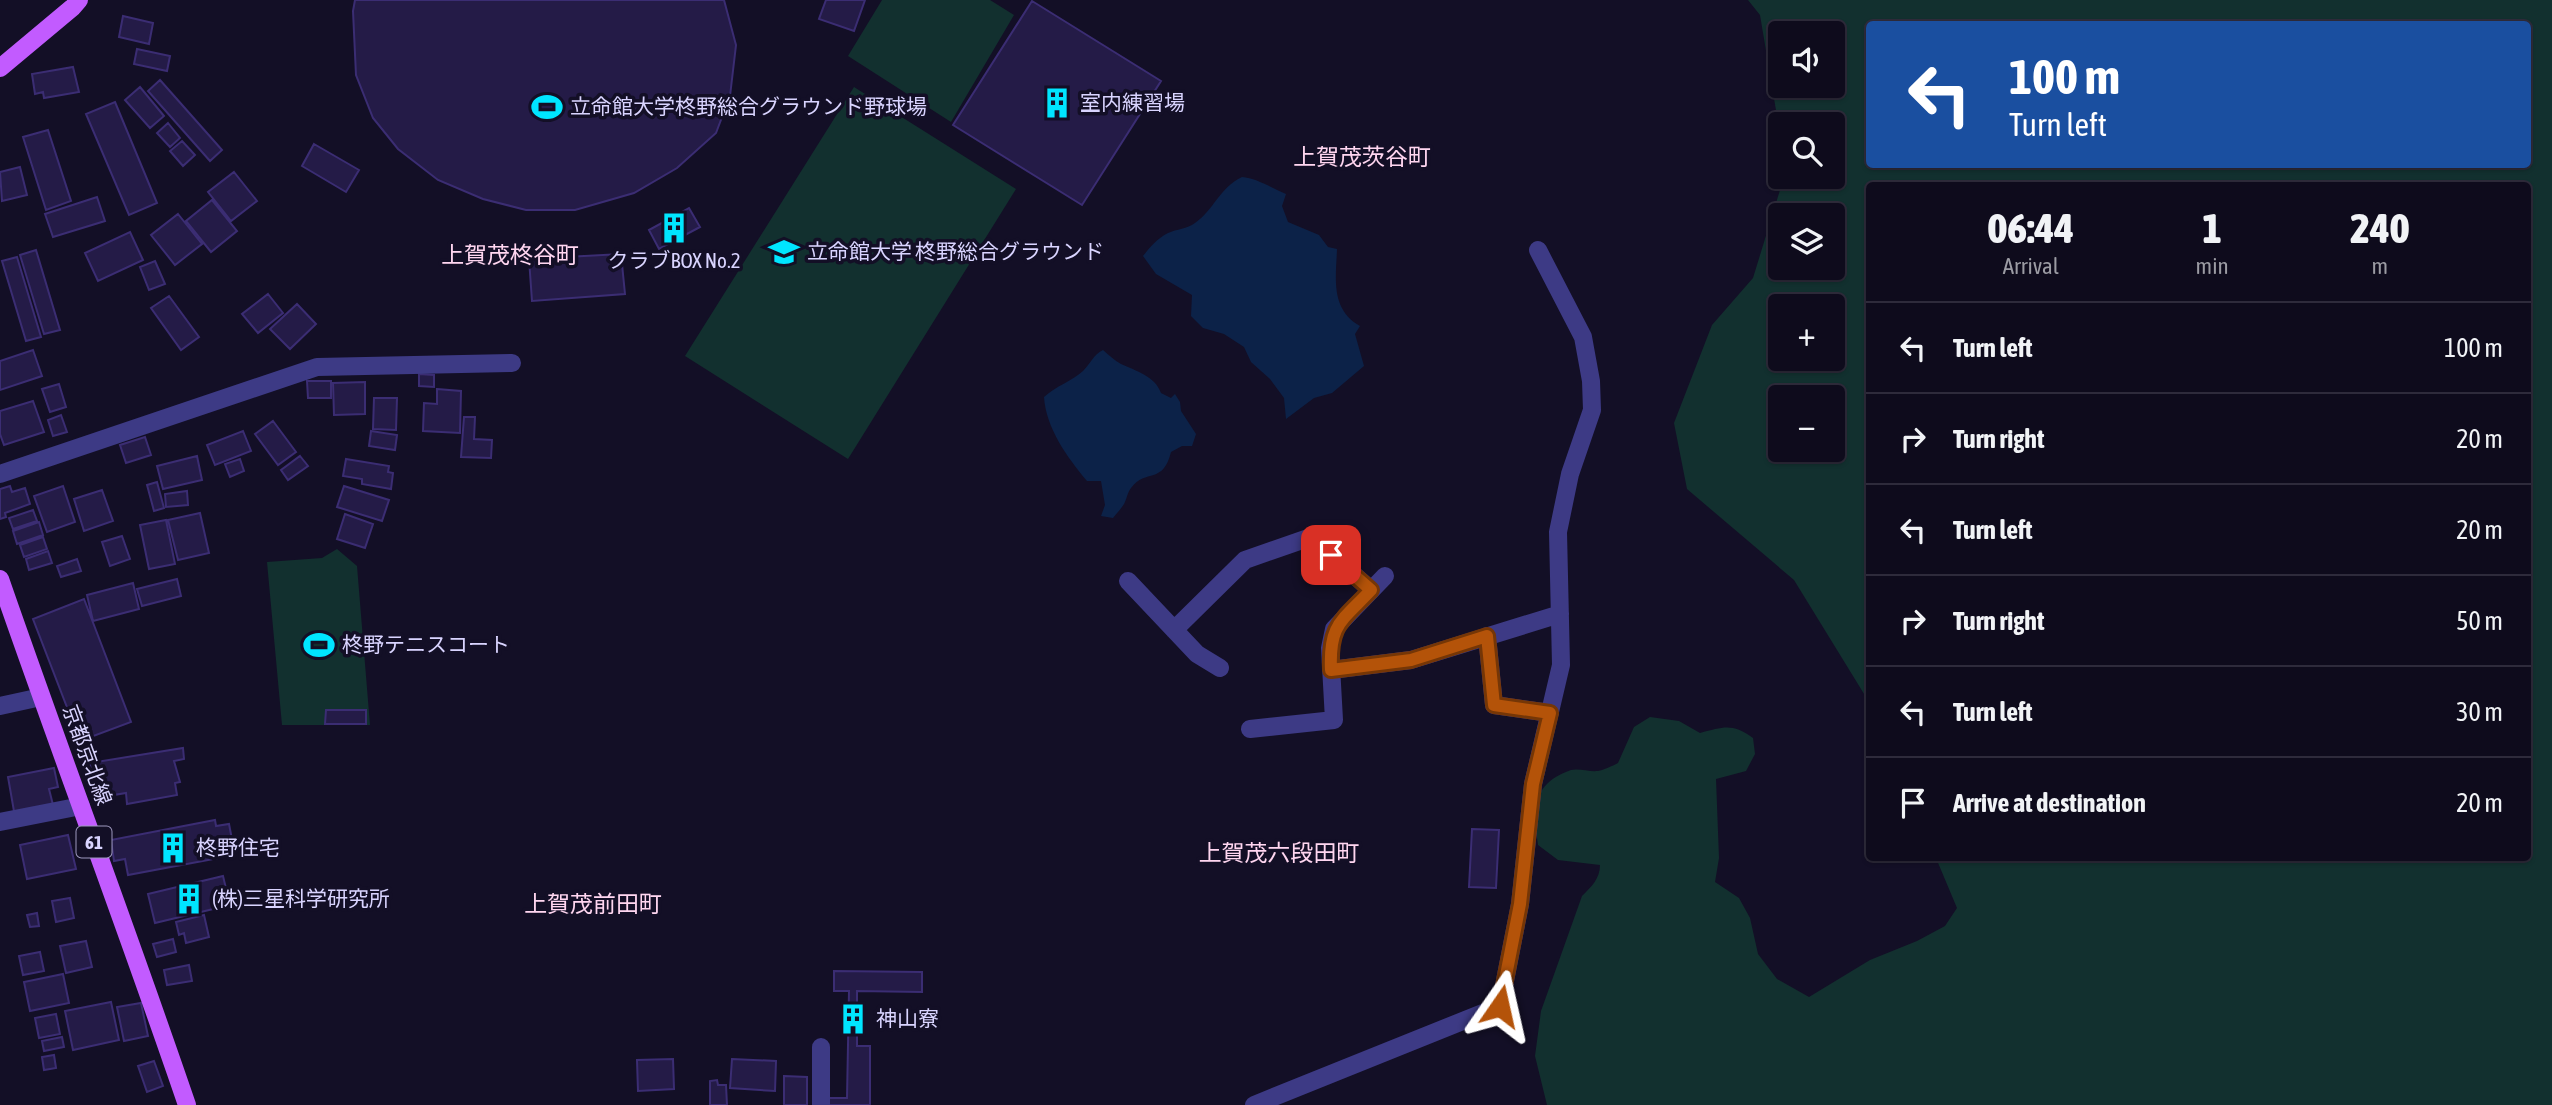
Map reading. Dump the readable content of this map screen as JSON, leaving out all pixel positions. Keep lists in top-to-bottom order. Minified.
{"streets":{"main road":["京都京北線","61"]},"districts":["上賀茂茨谷町","上賀茂柊谷町","上賀茂六段田町","上賀茂前田町"],"places":{"building":["室内練習場","クラブBOX No.2","柊野住宅","(株)三星科学研究所","神山寮"],"sports":["立命館大学柊野総合グラウンド野球場","柊野テニスコート"],"school or university":["立命館大学 柊野総合グラウンド"]},"page":{"map_buttons":["+","−"],"turn":["100 m","Turn left"],"eta":["06:44","Arrival","1","min","240","m"],"list":[{"name":"Turn left","value":"100 m"},{"name":"Turn right","value":"20 m"},{"name":"Turn left","value":"20 m"},{"name":"Turn right","value":"50 m"},{"name":"Turn left","value":"30 m"},{"name":"Arrive at destination","value":"20 m"}]}}
